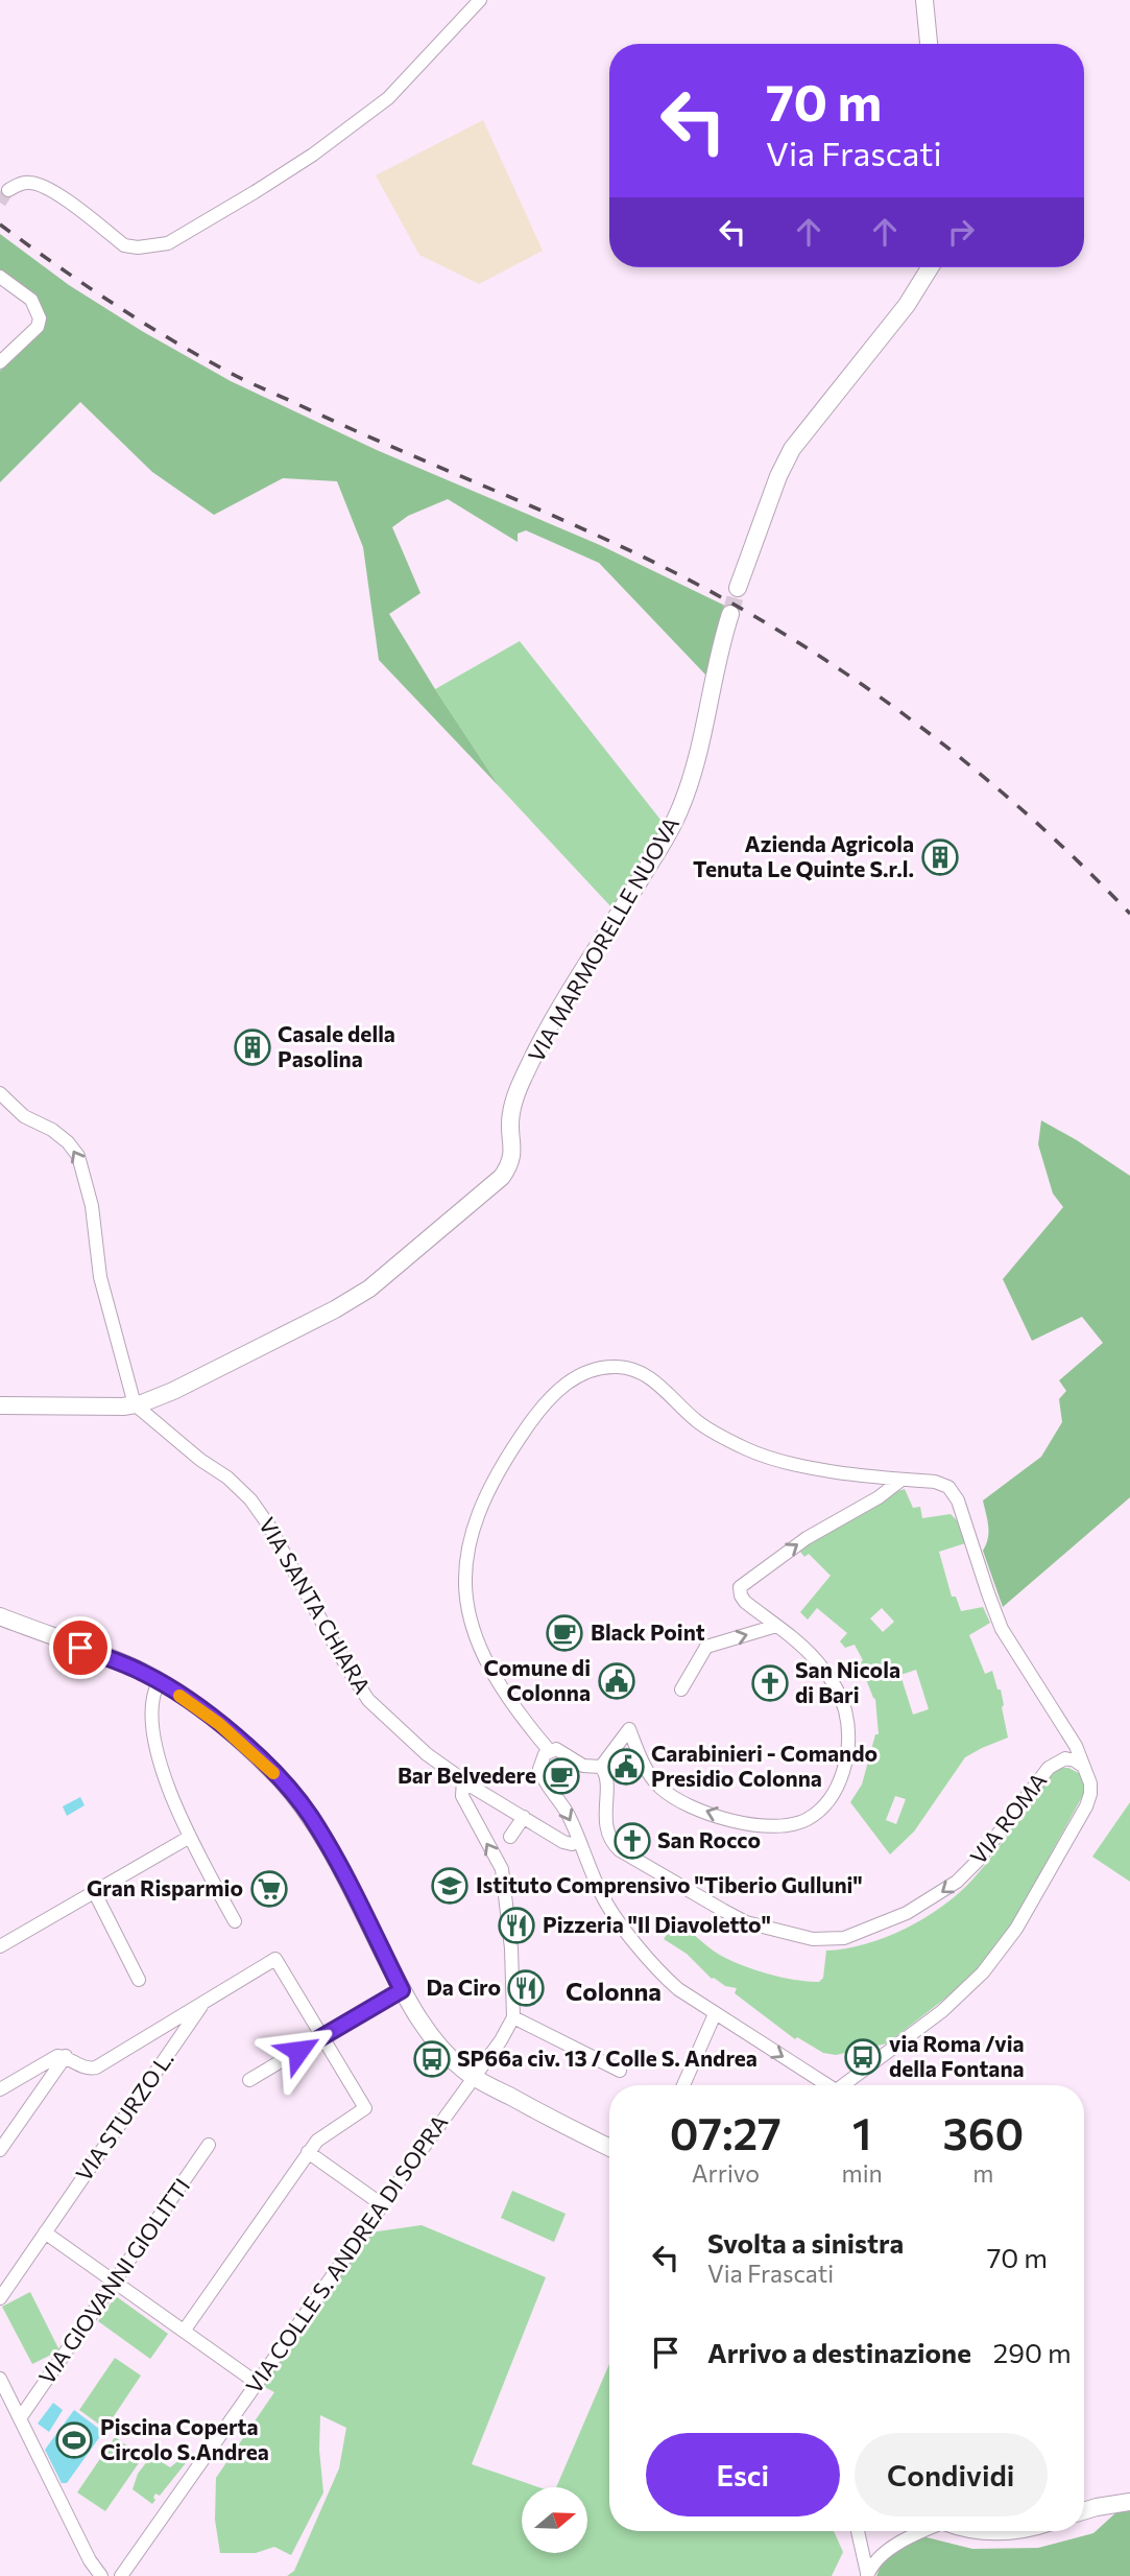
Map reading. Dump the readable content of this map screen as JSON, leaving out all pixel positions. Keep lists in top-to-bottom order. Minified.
{"streets":{"street":["VIA MARMORELLE NUOVA","VIA SANTA CHIARA","VIA ROMA","VIA STURZO L.","VIA COLLE S. ANDREA DI SOPRA","VIA GIOVANNI GIOLITTI"]},"crossings":[["VIA MARMORELLE NUOVA","VIA SANTA CHIARA"]],"districts":["Colonna"],"places":{"building":["Azienda Agricola Tenuta Le Quinte S.r.l.","Casale della Pasolina"],"cafe":["Black Point","Bar Belvedere"],"public building":["Comune di Colonna","Carabinieri - Comando Presidio Colonna"],"church":["San Nicola di Bari","San Rocco"],"school or university":["Istituto Comprensivo \"Tiberio Gulluni\""],"supermarket":["Gran Risparmio"],"restaurant":["Pizzeria \"Il Diavoletto\"","Da Ciro"],"bus stop":["via Roma /via della Fontana","SP66a civ. 13 / Colle S. Andrea"],"sports":["Piscina Coperta Circolo S.Andrea"]},"north":"right","page":{"turn":["70 m","Via Frascati"],"eta":["07:27","Arrivo","1","min","360","m"],"list":[{"name":"Svolta a sinistra","note":"Via Frascati","value":"70 m"},{"name":"Arrivo a destinazione","value":"290 m"}],"buttons":["Esci","Condividi"]}}
